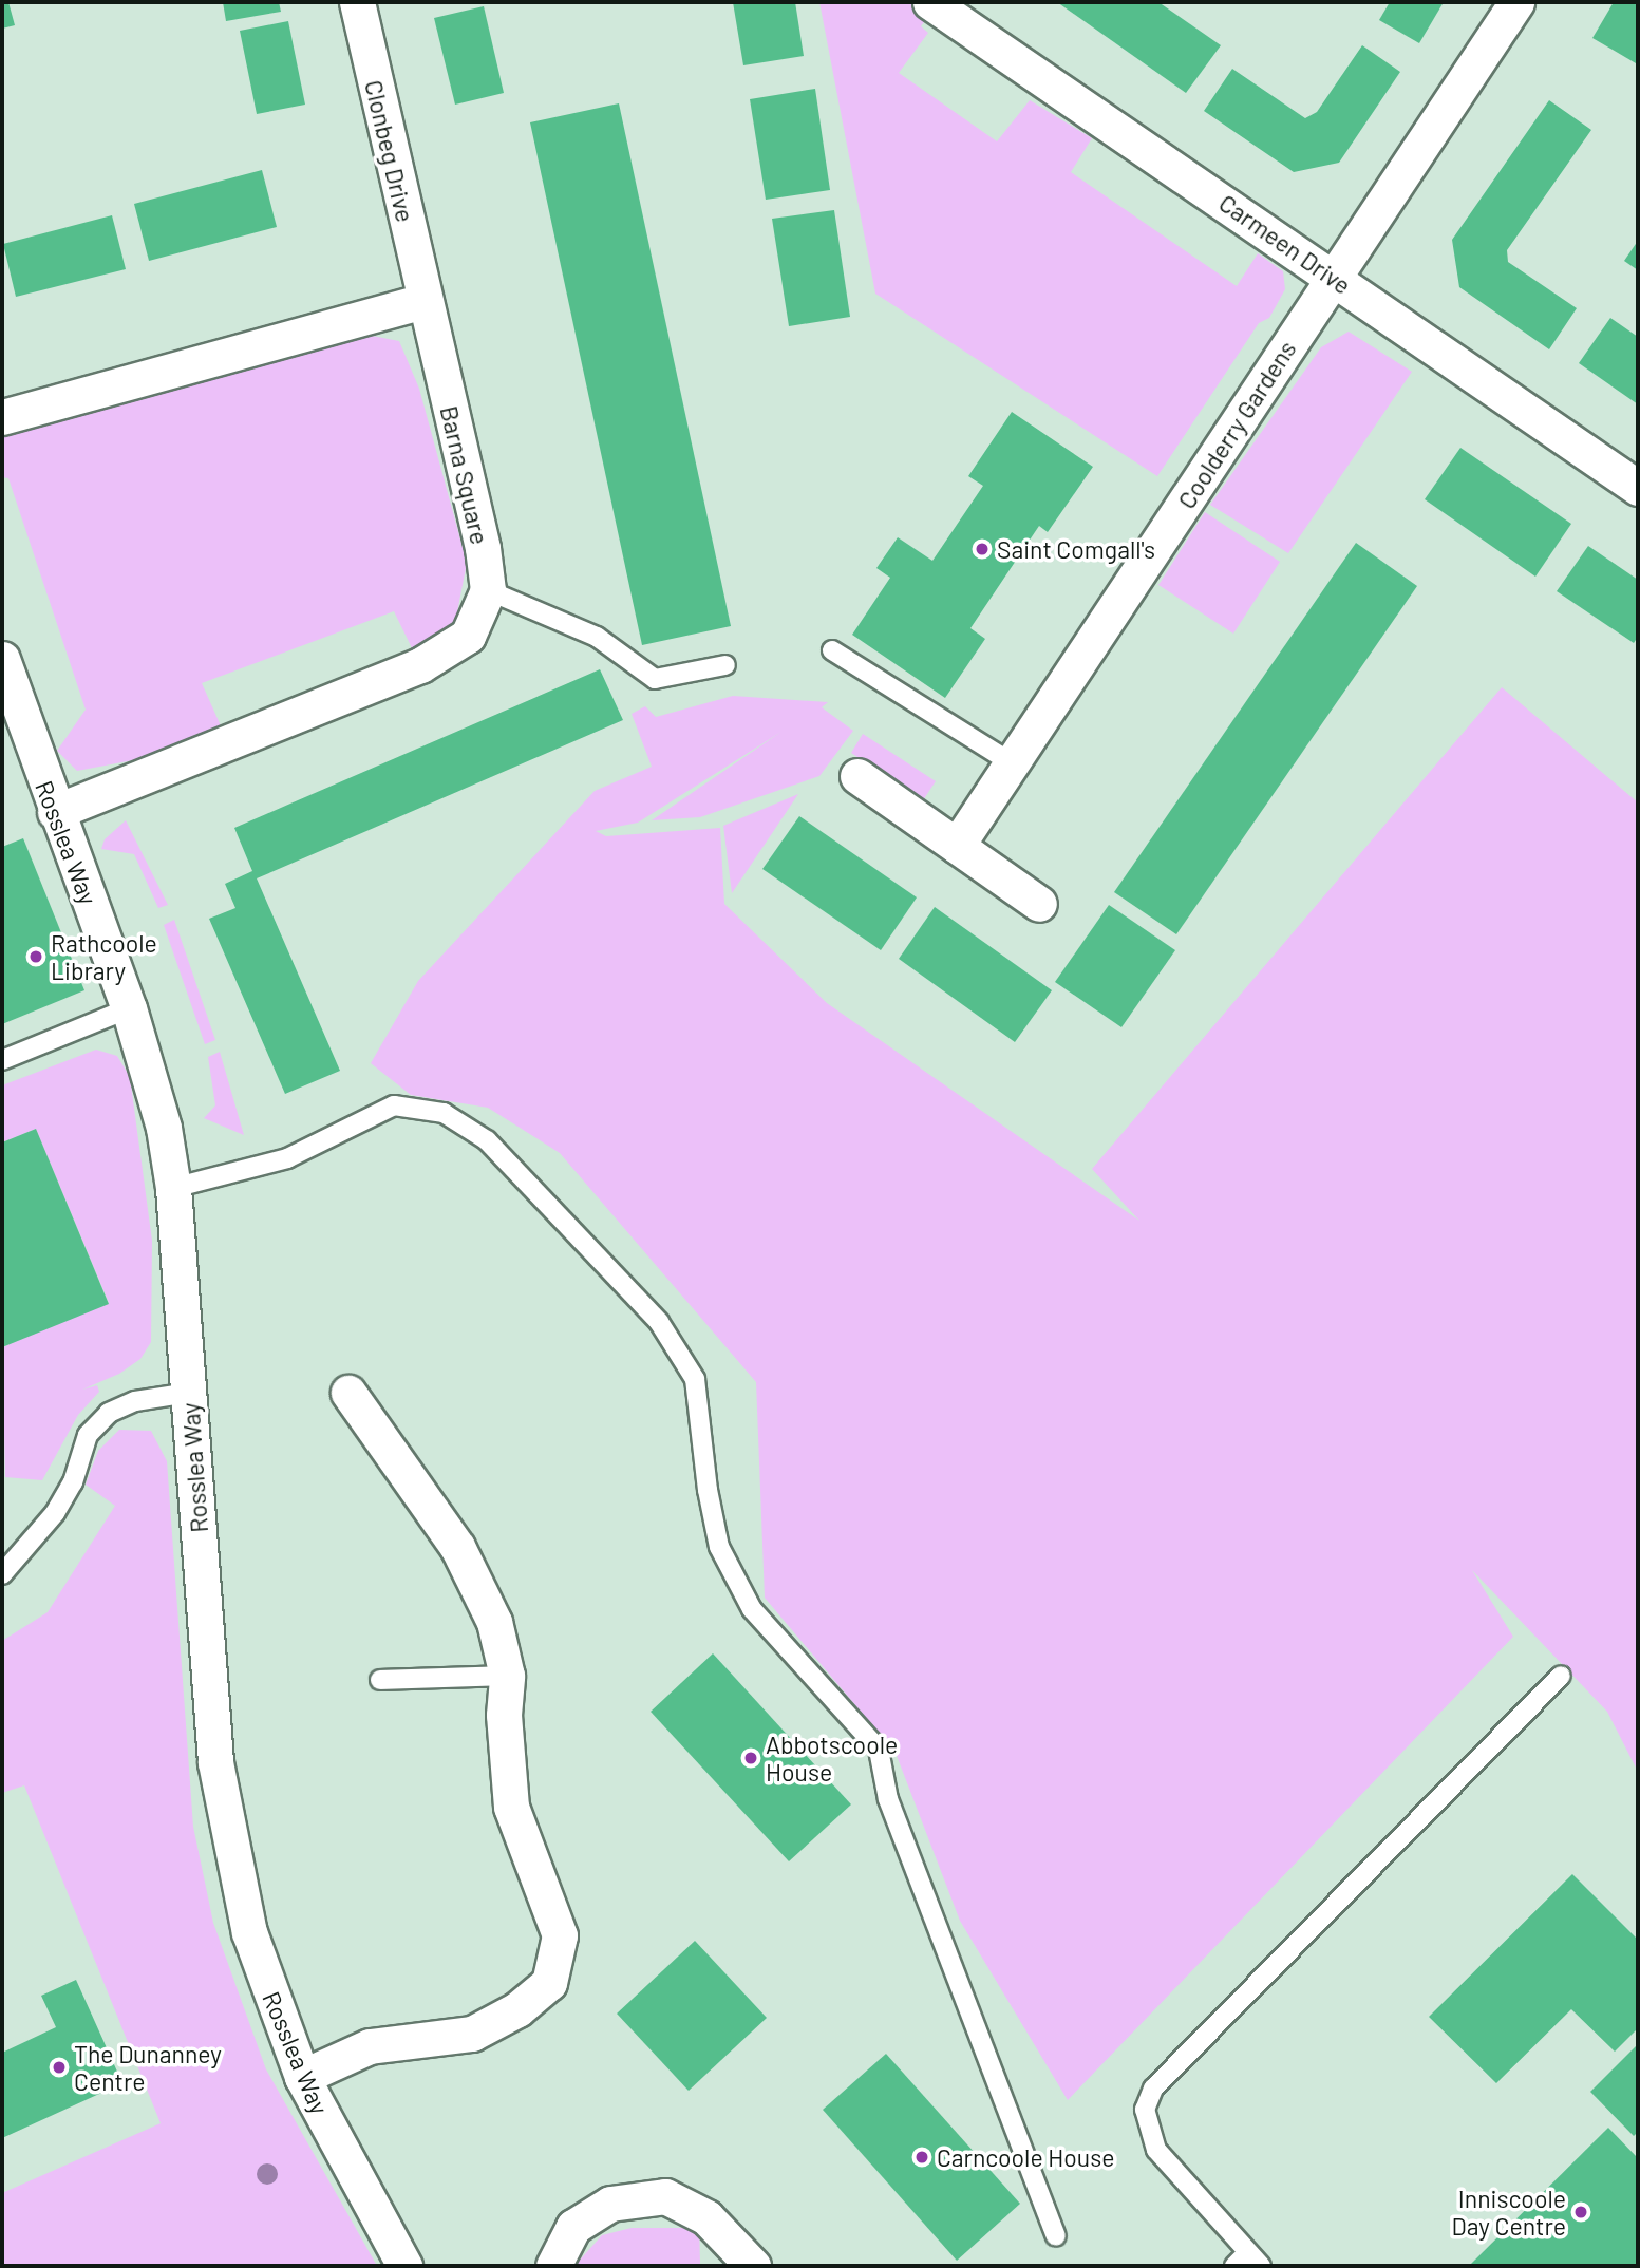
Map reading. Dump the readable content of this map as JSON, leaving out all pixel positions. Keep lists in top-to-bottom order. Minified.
{"streets":{"street":["Clonbeg Drive","Carmeen Drive","Coolderry Gardens","Barna Square","Rosslea Way"]},"crossings":[["Clonbeg Drive","Barna Square"],["Carmeen Drive","Coolderry Gardens"]],"places":["Saint Comgall's","Rathcoole Library","Abbotscoole House","The Dunanney Centre","Carncoole House","Inniscoole Day Centre"]}
